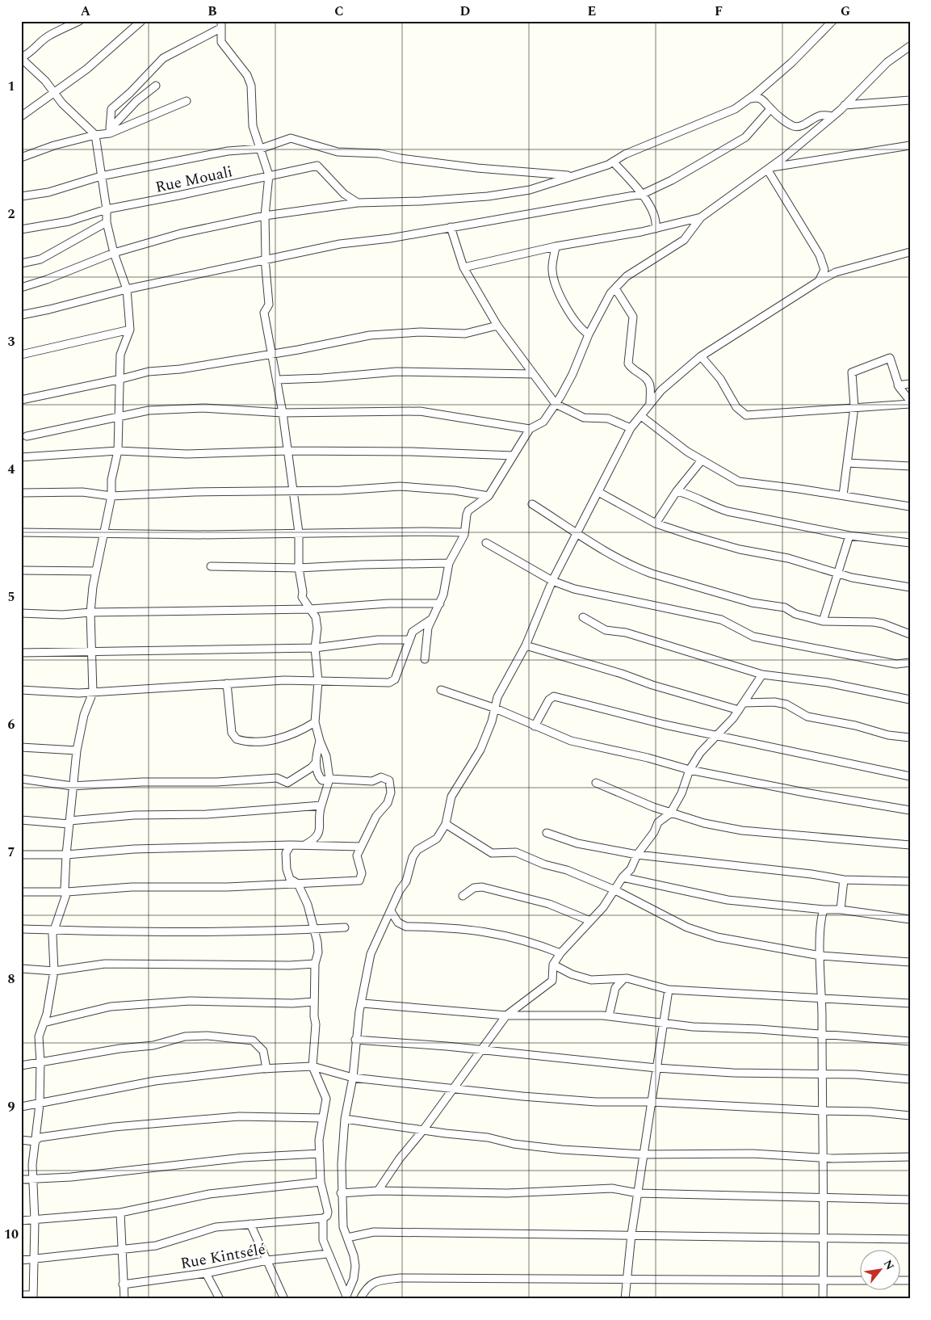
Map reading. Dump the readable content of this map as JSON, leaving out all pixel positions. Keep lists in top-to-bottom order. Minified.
{"streets":{"street":["Rue Mouali","Rue Kintsélé"]},"north":"top right","grid":{"columns":["A","B","C","D","E","F","G"],"rows":["1","2","3","4","5","6","7","8","9","10"]}}
